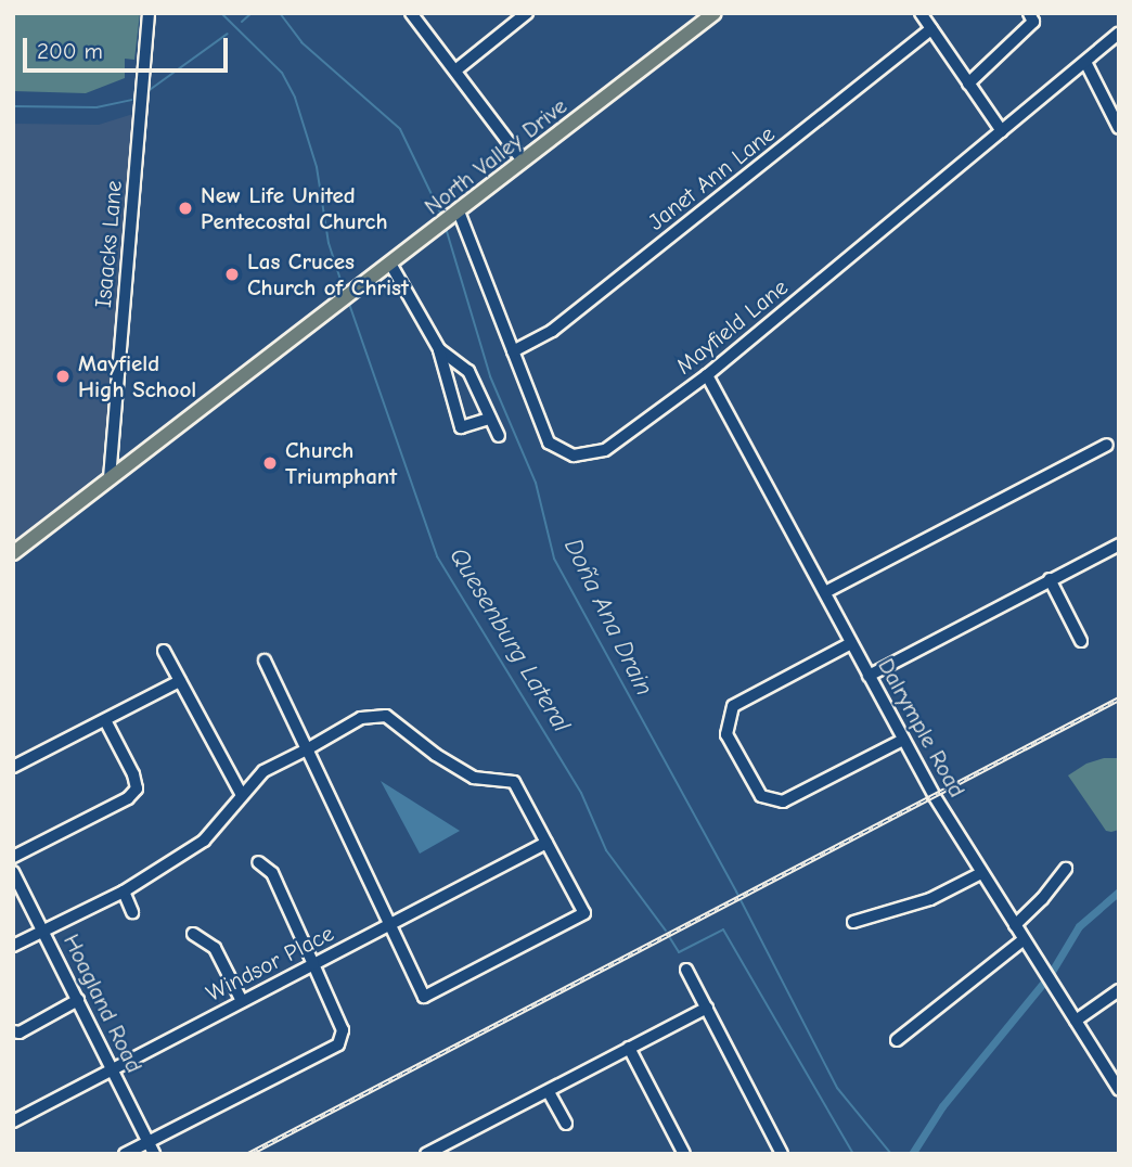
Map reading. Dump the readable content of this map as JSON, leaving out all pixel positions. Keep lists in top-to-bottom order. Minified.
{"streets":{"main road":["North Valley Drive"],"street":["Janet Ann Lane","Isaacks Lane","Mayfield Lane","Dalrymple Road","Windsor Place","Hoagland Road"]},"crossings":[["North Valley Drive","Isaacks Lane"],["North Valley Drive","Mayfield Lane"],["Janet Ann Lane","Mayfield Lane"],["Mayfield Lane","Dalrymple Road"],["Windsor Place","Hoagland Road"]],"water":["Doña Ana Drain","Quesenburg Lateral"],"places":["New Life United Pentecostal Church","Las Cruces Church of Christ","Mayfield High School","Church Triumphant"],"scale_bar":"200 m"}
